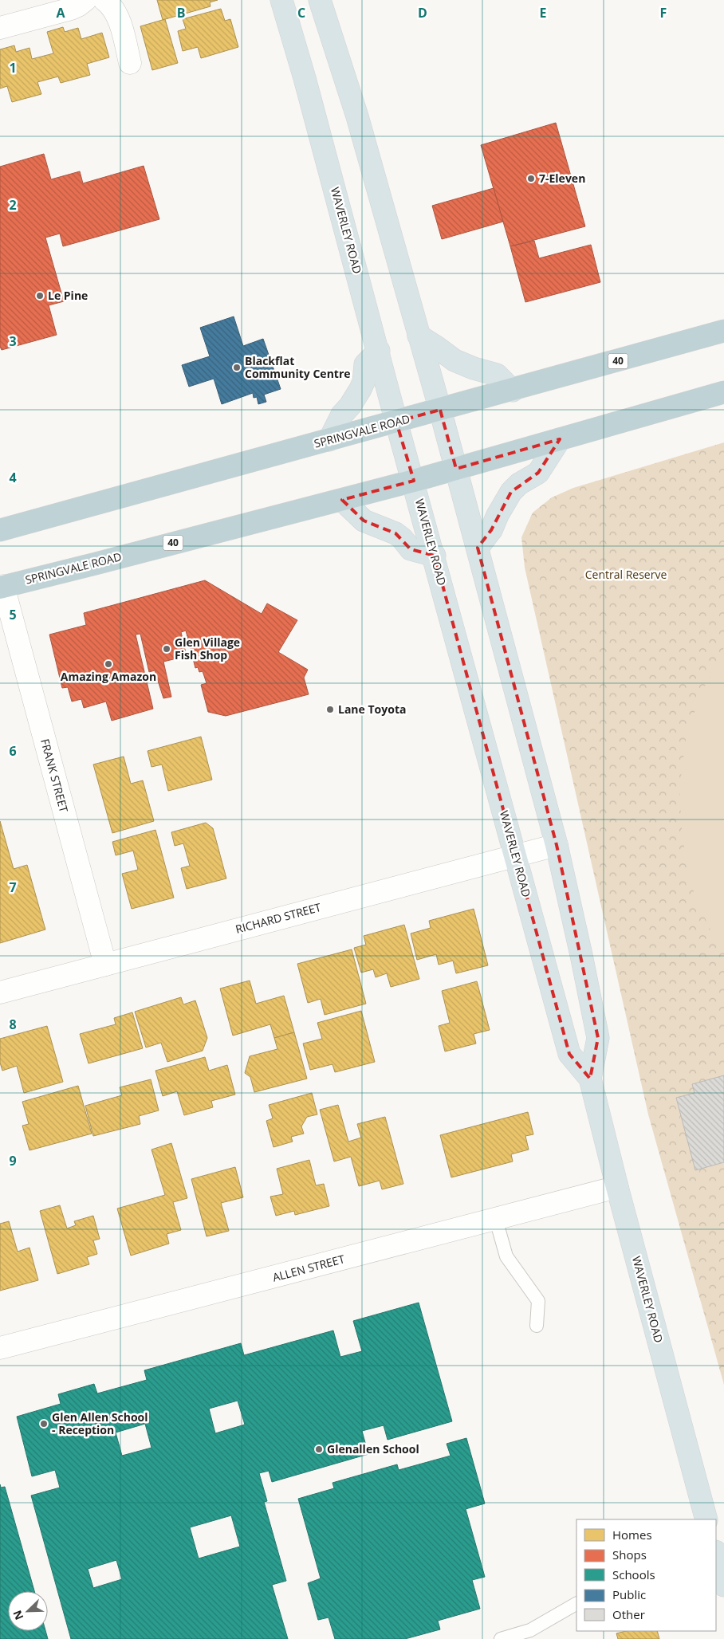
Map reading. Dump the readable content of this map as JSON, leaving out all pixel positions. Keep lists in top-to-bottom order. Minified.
{"streets":{"highway":["40","SPRINGVALE ROAD"],"main road":["WAVERLEY ROAD"],"street":["FRANK STREET","RICHARD STREET","ALLEN STREET"]},"crossings":[["WAVERLEY ROAD","SPRINGVALE ROAD"],["WAVERLEY ROAD","RICHARD STREET"],["WAVERLEY ROAD","ALLEN STREET"],["SPRINGVALE ROAD","FRANK STREET"],["FRANK STREET","RICHARD STREET"]],"parks":["Central Reserve"],"places":["7-Eleven","Le Pine","Blackflat Community Centre","Glen Village Fish Shop","Amazing Amazon","Lane Toyota","Glen Allen School - Reception","Glenallen School"],"legend":["Homes","Shops","Schools","Public","Other"],"north":"bottom left","grid":{"columns":["A","B","C","D","E","F"],"rows":["1","2","3","4","5","6","7","8","9"]}}
